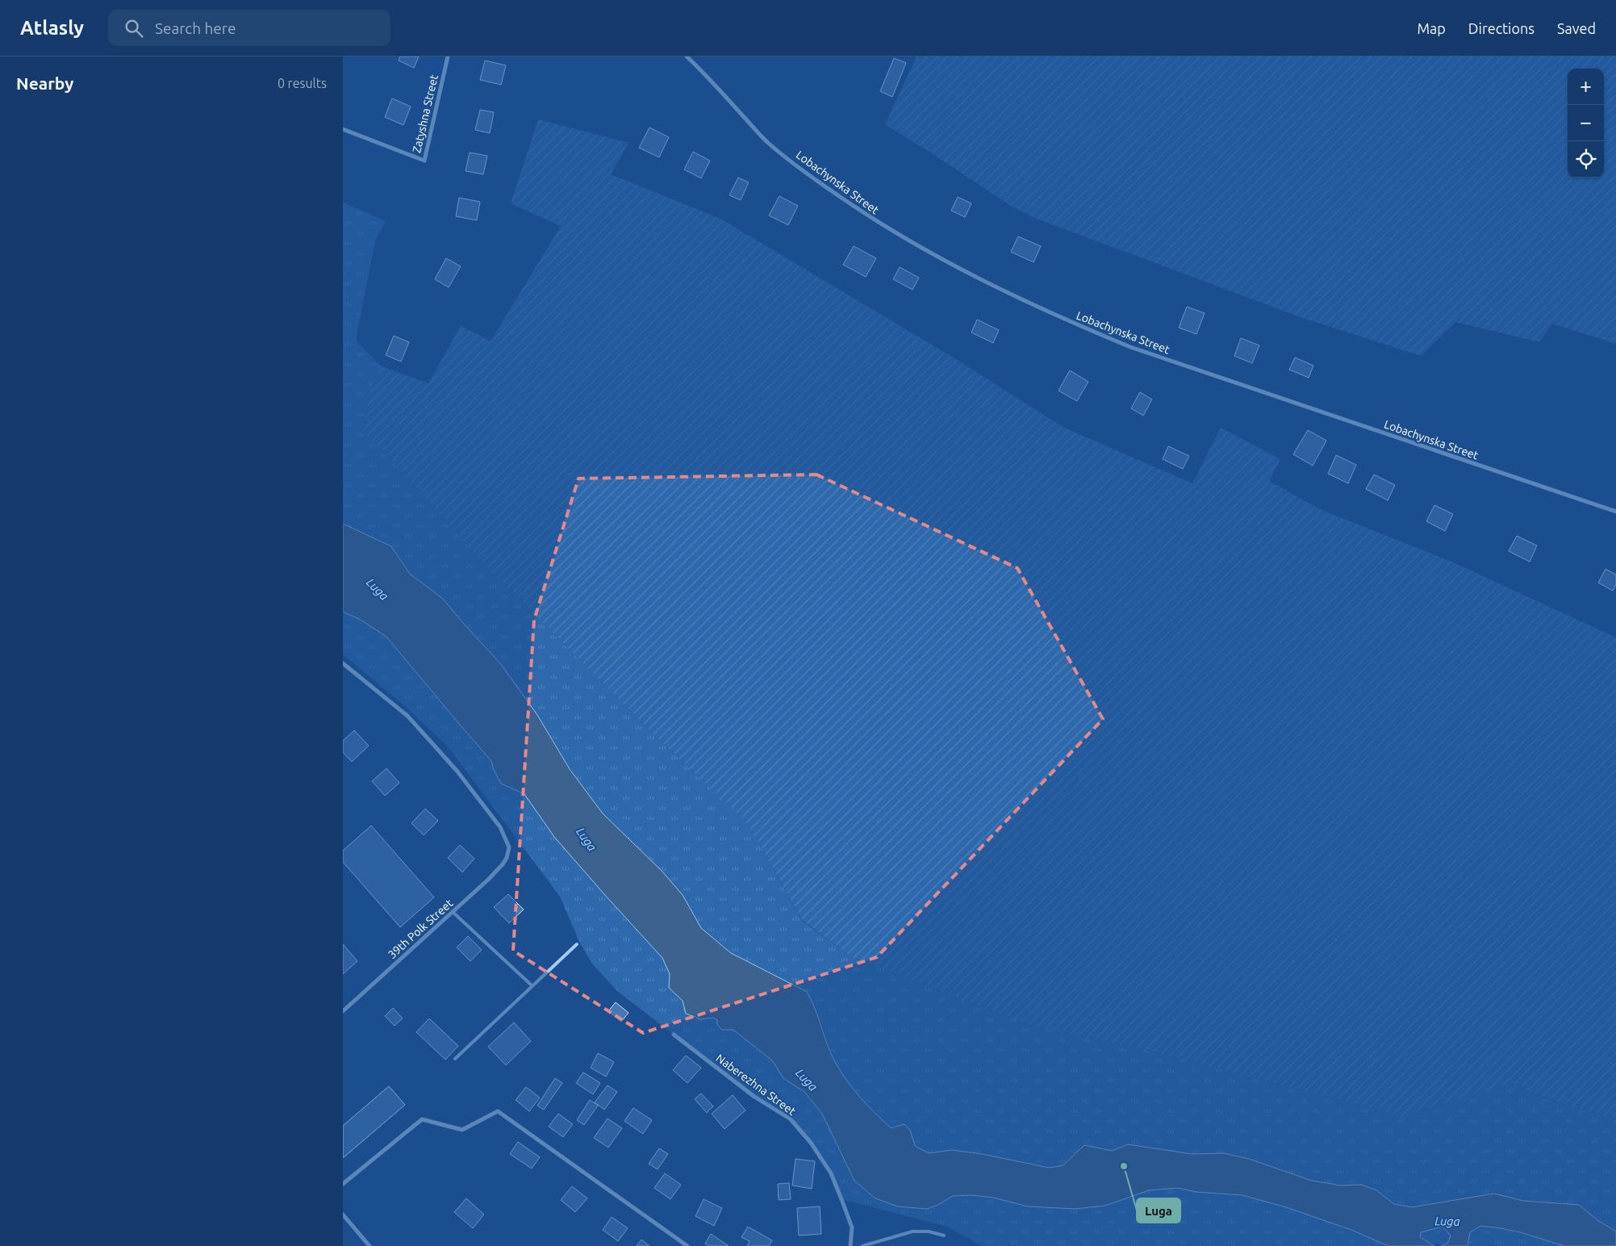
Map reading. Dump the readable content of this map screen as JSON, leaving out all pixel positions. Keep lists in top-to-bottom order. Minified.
{"streets":{"street":["Zatyshna Street","Lobachynska Street","39th Polk Street","Naberezhna Street"]},"water":["Luga"],"places":["Luga"],"page":{"header":"Atlasly","search":"Search here","nav":["Map","Directions","Saved"],"heading":["Nearby","0 results"],"map_buttons":["+","−"]}}
